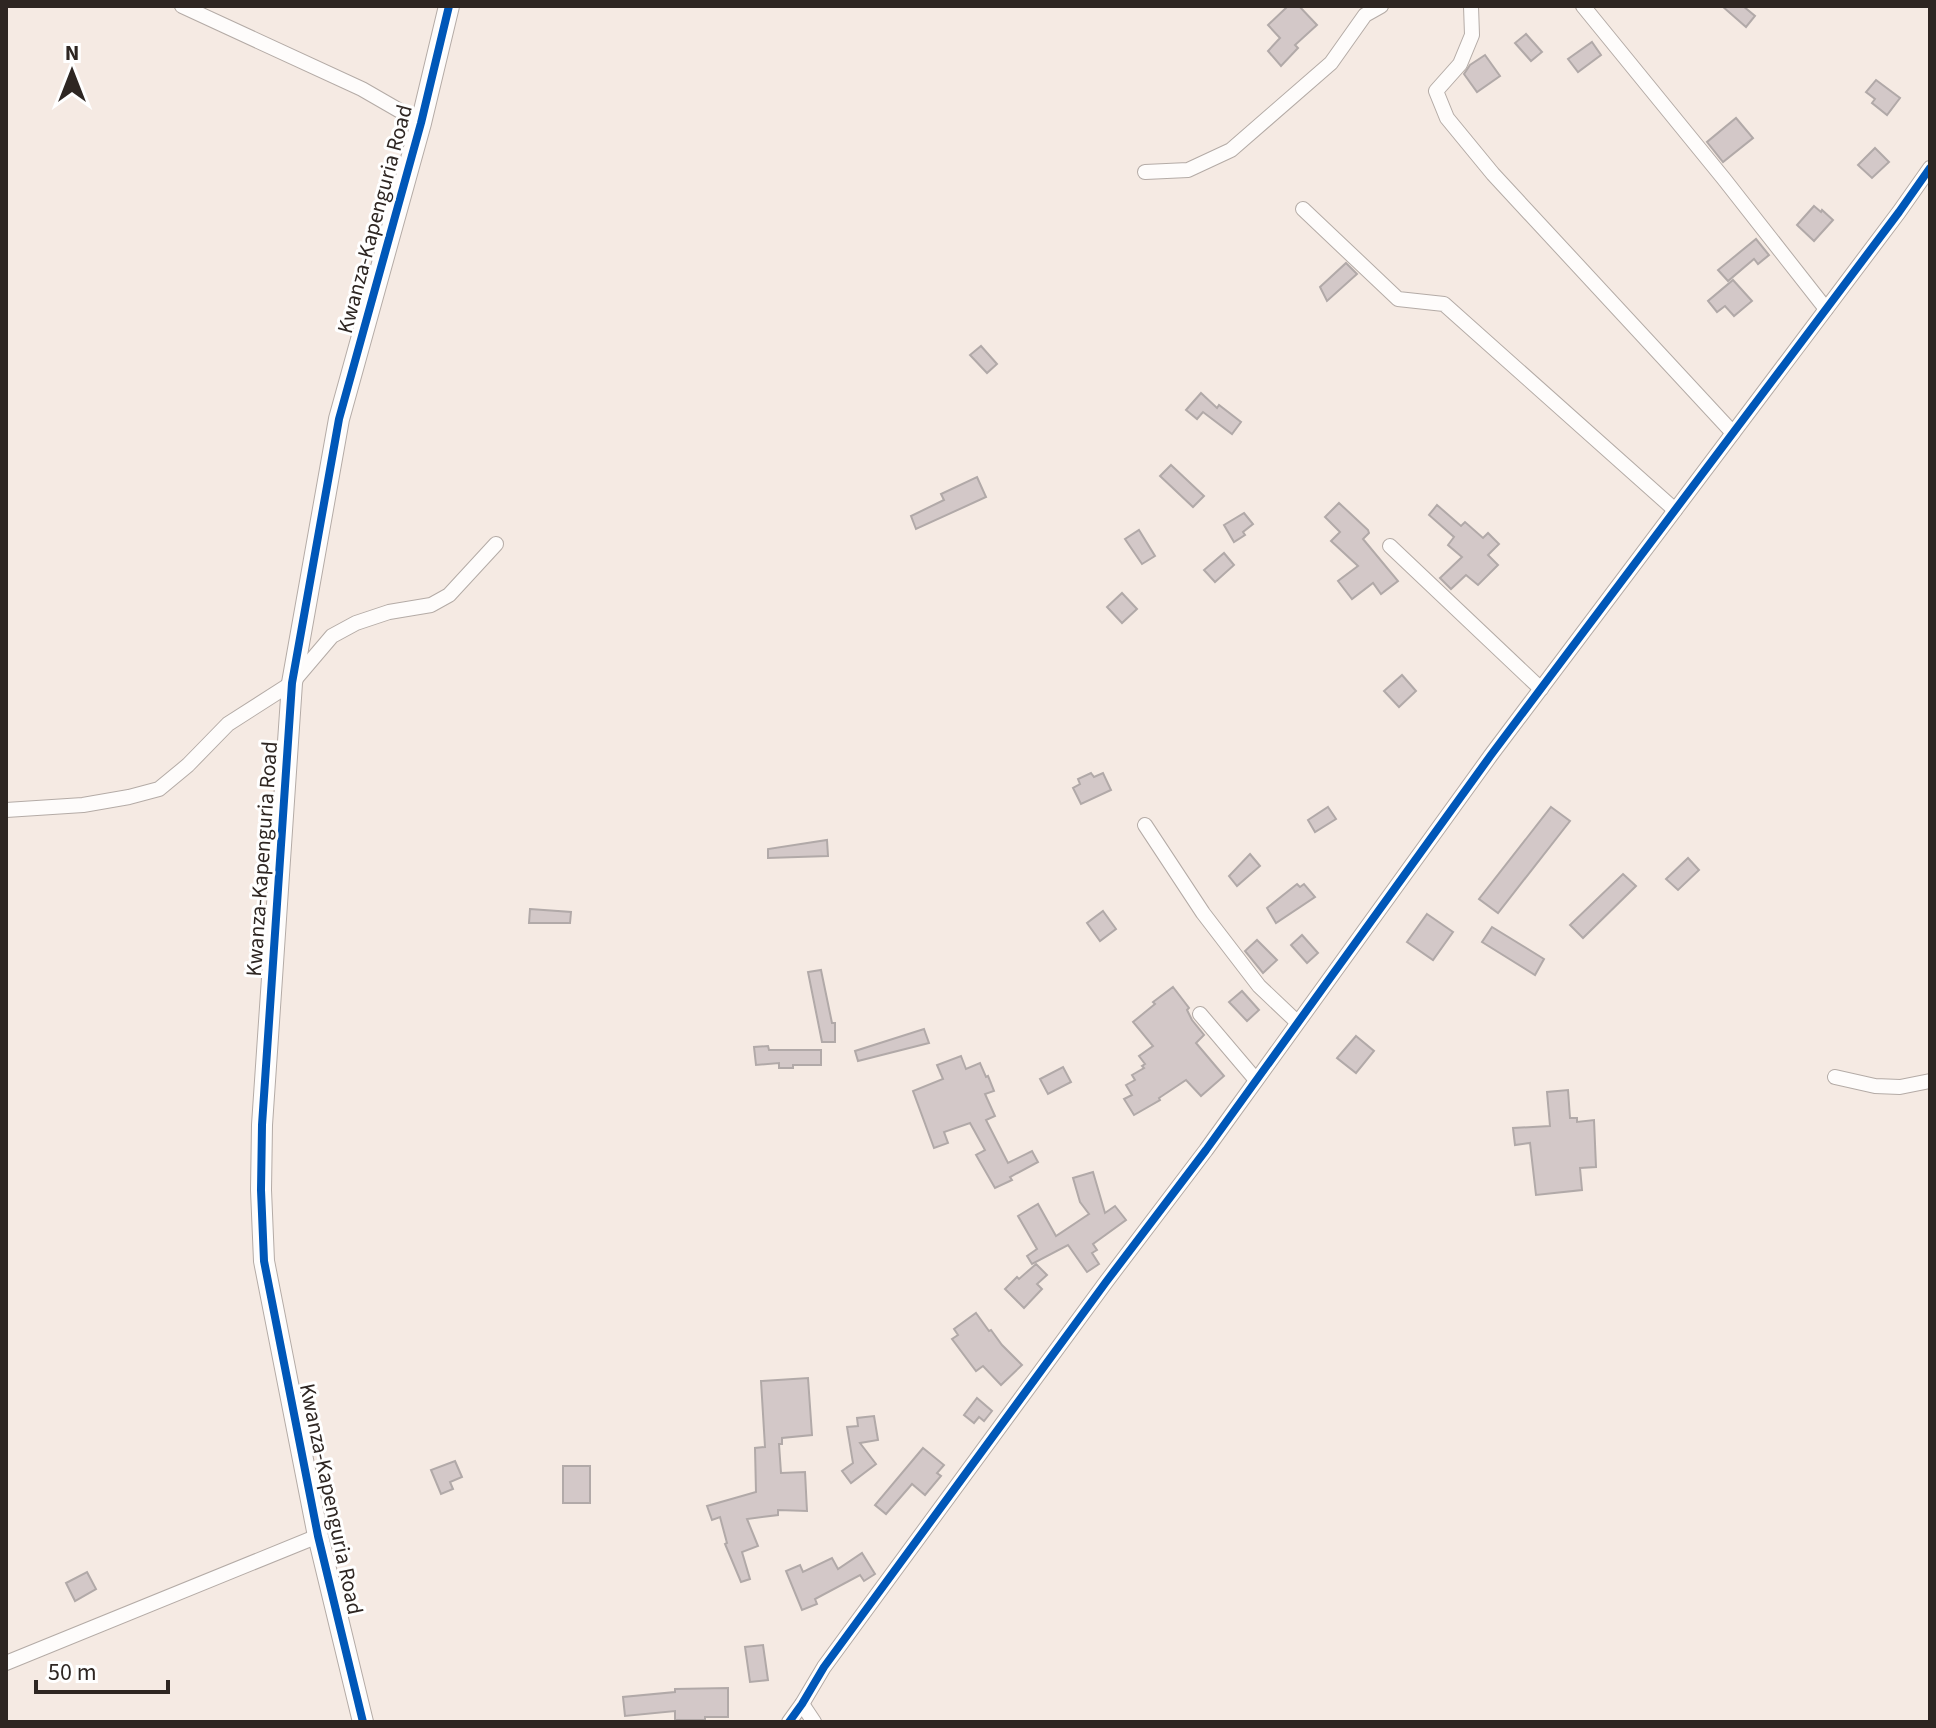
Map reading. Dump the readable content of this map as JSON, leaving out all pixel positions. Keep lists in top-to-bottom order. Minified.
{"streets":{"street":["Kwanza-Kapenguria Road"]},"scale_bar":"50 m","north":"top"}
